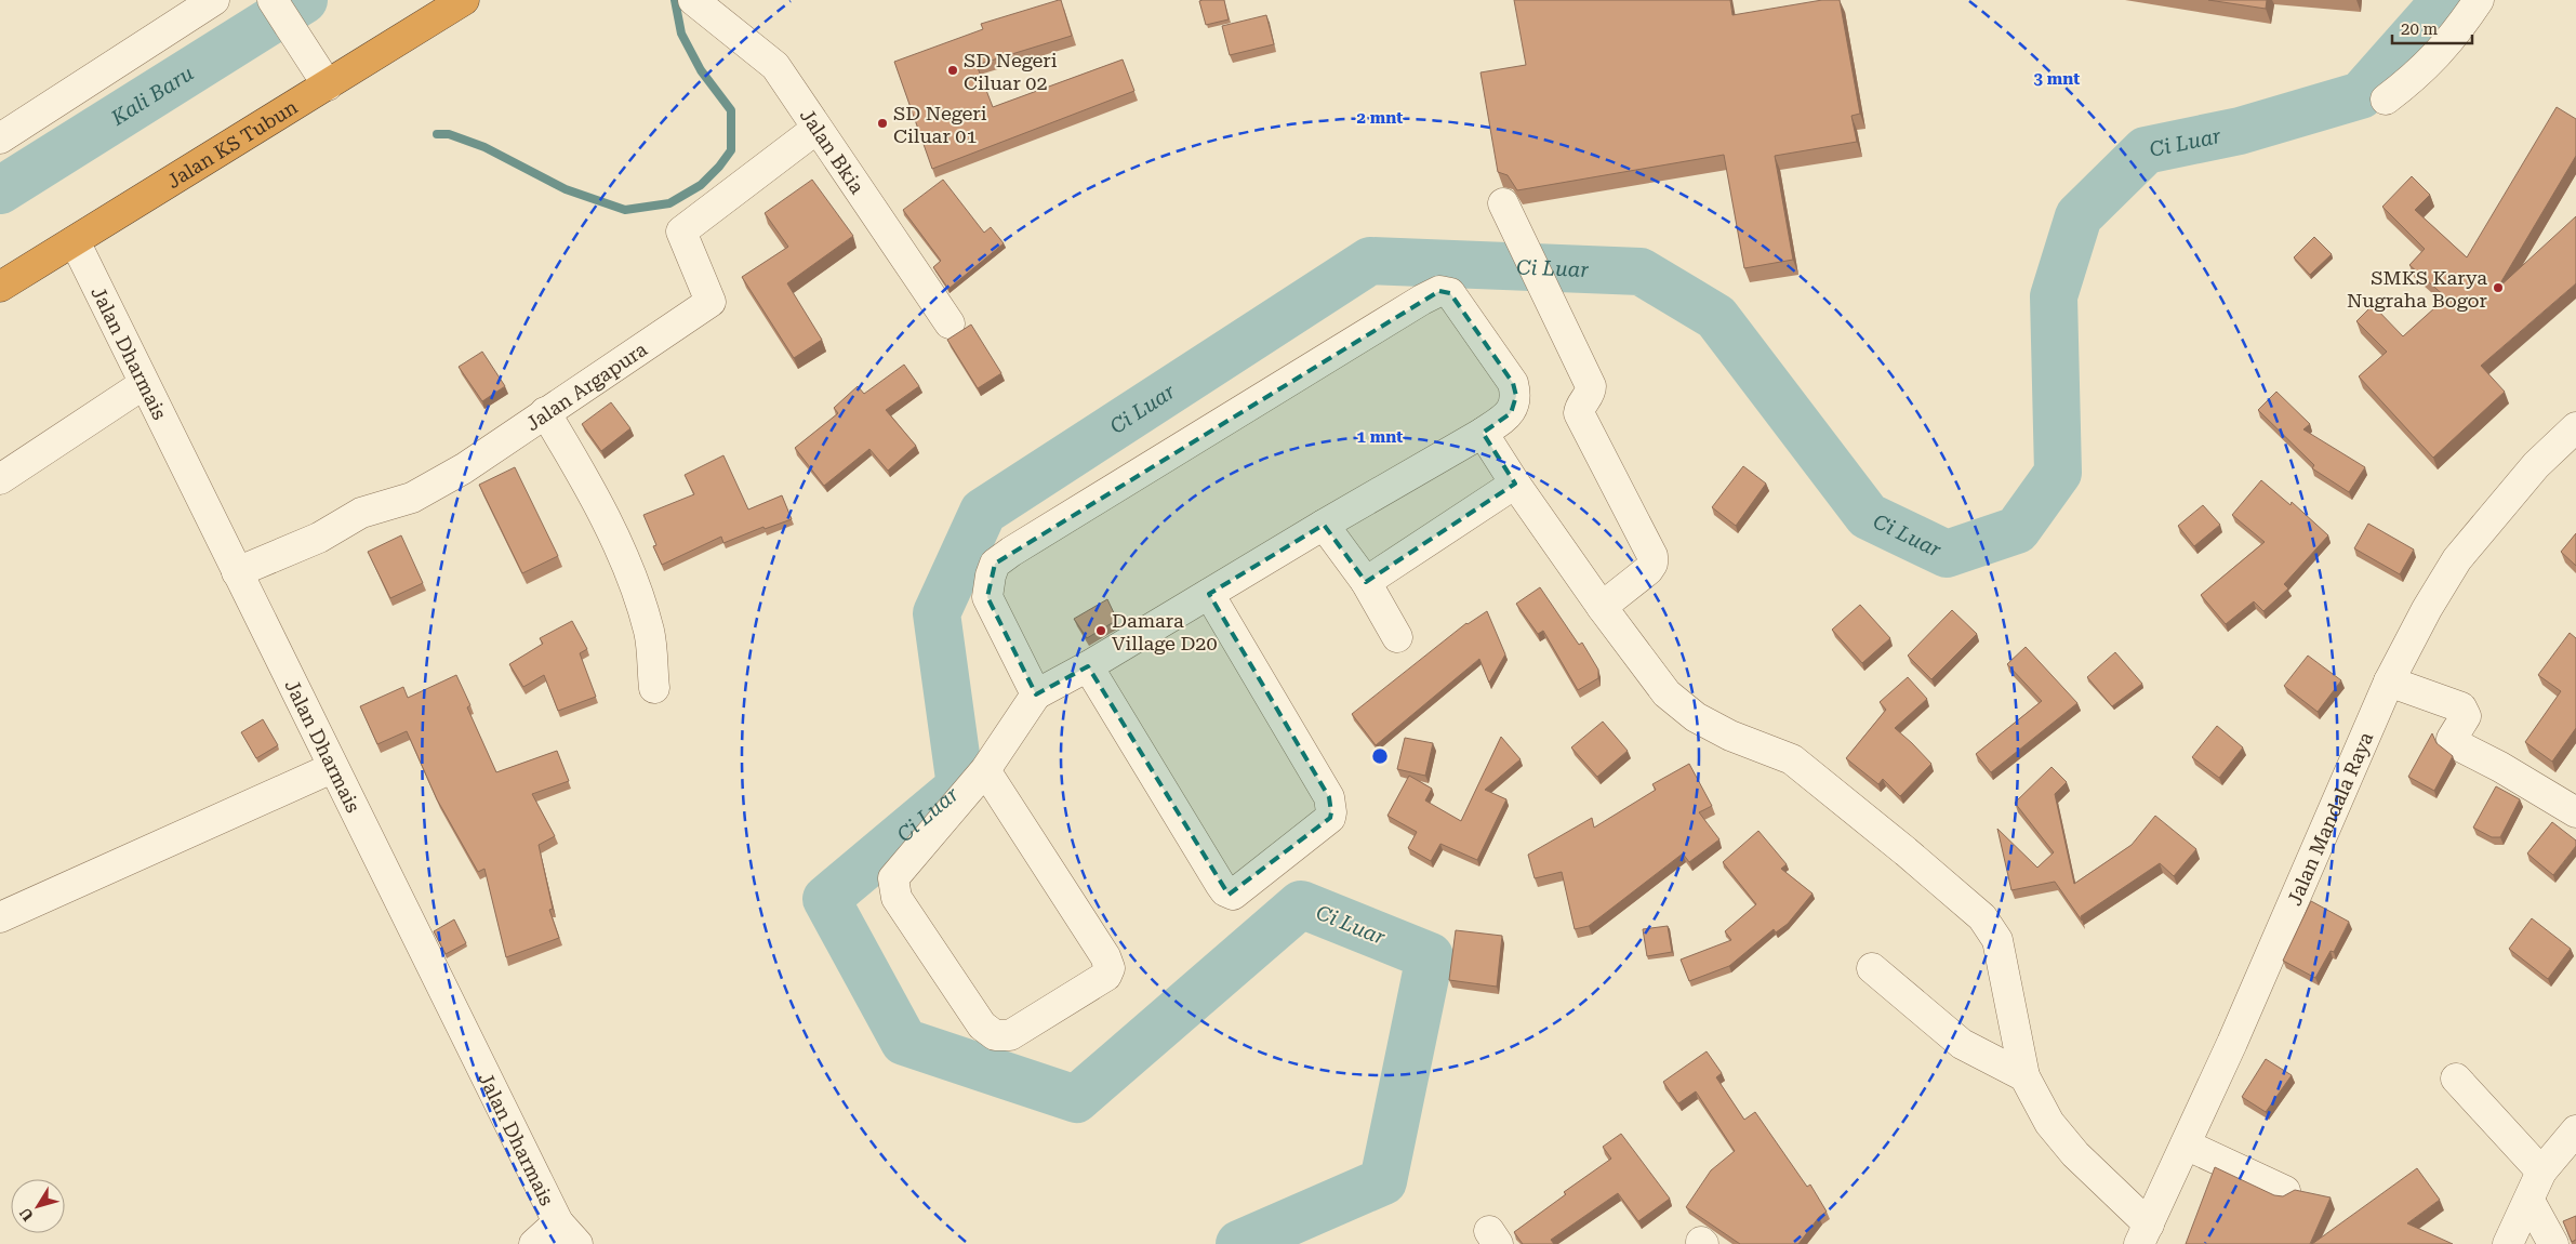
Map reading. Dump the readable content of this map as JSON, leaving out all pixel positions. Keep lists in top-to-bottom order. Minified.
{"streets":{"highway":["Jalan KS Tubun"],"street":["Jalan Bkia","Jalan Dharmais","Jalan Argapura","Jalan Mandala Raya"]},"crossings":[["Jalan KS Tubun","Jalan Dharmais"],["Jalan Bkia","Jalan Argapura"],["Jalan Dharmais","Jalan Argapura"]],"water":["Kali Baru","Ci Luar"],"places":["SD Negeri Ciluar 02","SD Negeri Ciluar 01","SMKS Karya Nugraha Bogor","Damara Village D20"],"scale_bar":"20 m","north":"bottom left","rings":["3 mnt","2 mnt","1 mnt"]}
